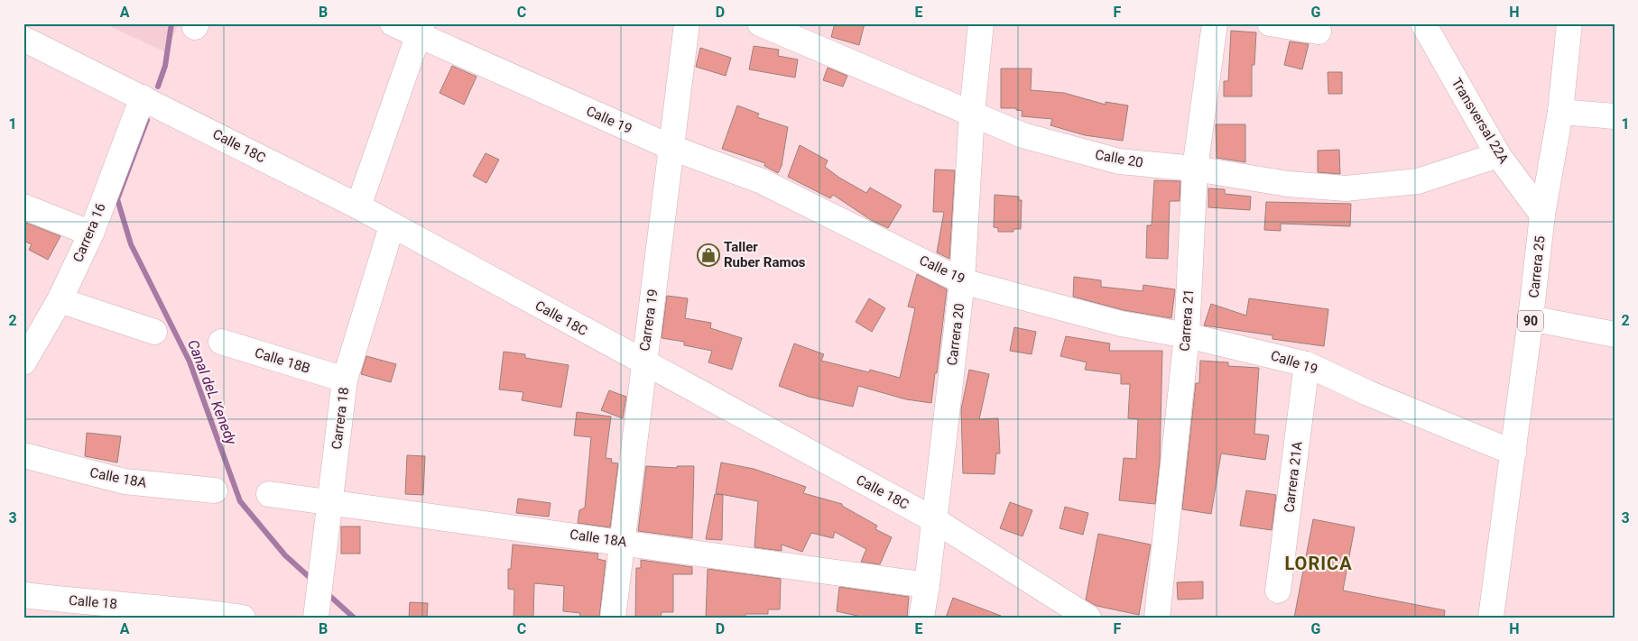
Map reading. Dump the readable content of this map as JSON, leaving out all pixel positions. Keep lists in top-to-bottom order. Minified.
{"streets":{"street":["Calle 19","Transversal 22A","Calle 18C","Calle 20","Carrera 16","Carrera 25","Carrera 19","Carrera 21","90","Carrera 20","Calle 18B","Carrera 18","Carrera 21A","Calle 18A","Calle 18"]},"crossings":[["Calle 19","Carrera 25"],["Calle 19","Carrera 19"],["Calle 19","Carrera 21"],["Calle 19","Carrera 20"],["Calle 19","Carrera 21A"],["Transversal 22A","Calle 20"],["Transversal 22A","Carrera 25"],["Calle 18C","Carrera 16"],["Calle 18C","Carrera 19"],["Calle 18C","Carrera 20"],["Calle 18C","Carrera 18"],["Calle 20","Carrera 21"],["Calle 20","Carrera 20"],["Carrera 19","Calle 18A"],["Carrera 20","Calle 18A"],["Calle 18B","Carrera 18"],["Carrera 18","Calle 18A"]],"districts":["LORICA"],"water":["Canal deL Kenedy"],"places":{"shop":["Taller Ruber Ramos"]},"grid":{"columns":["A","B","C","D","E","F","G","H"],"rows":["1","2","3"]}}
